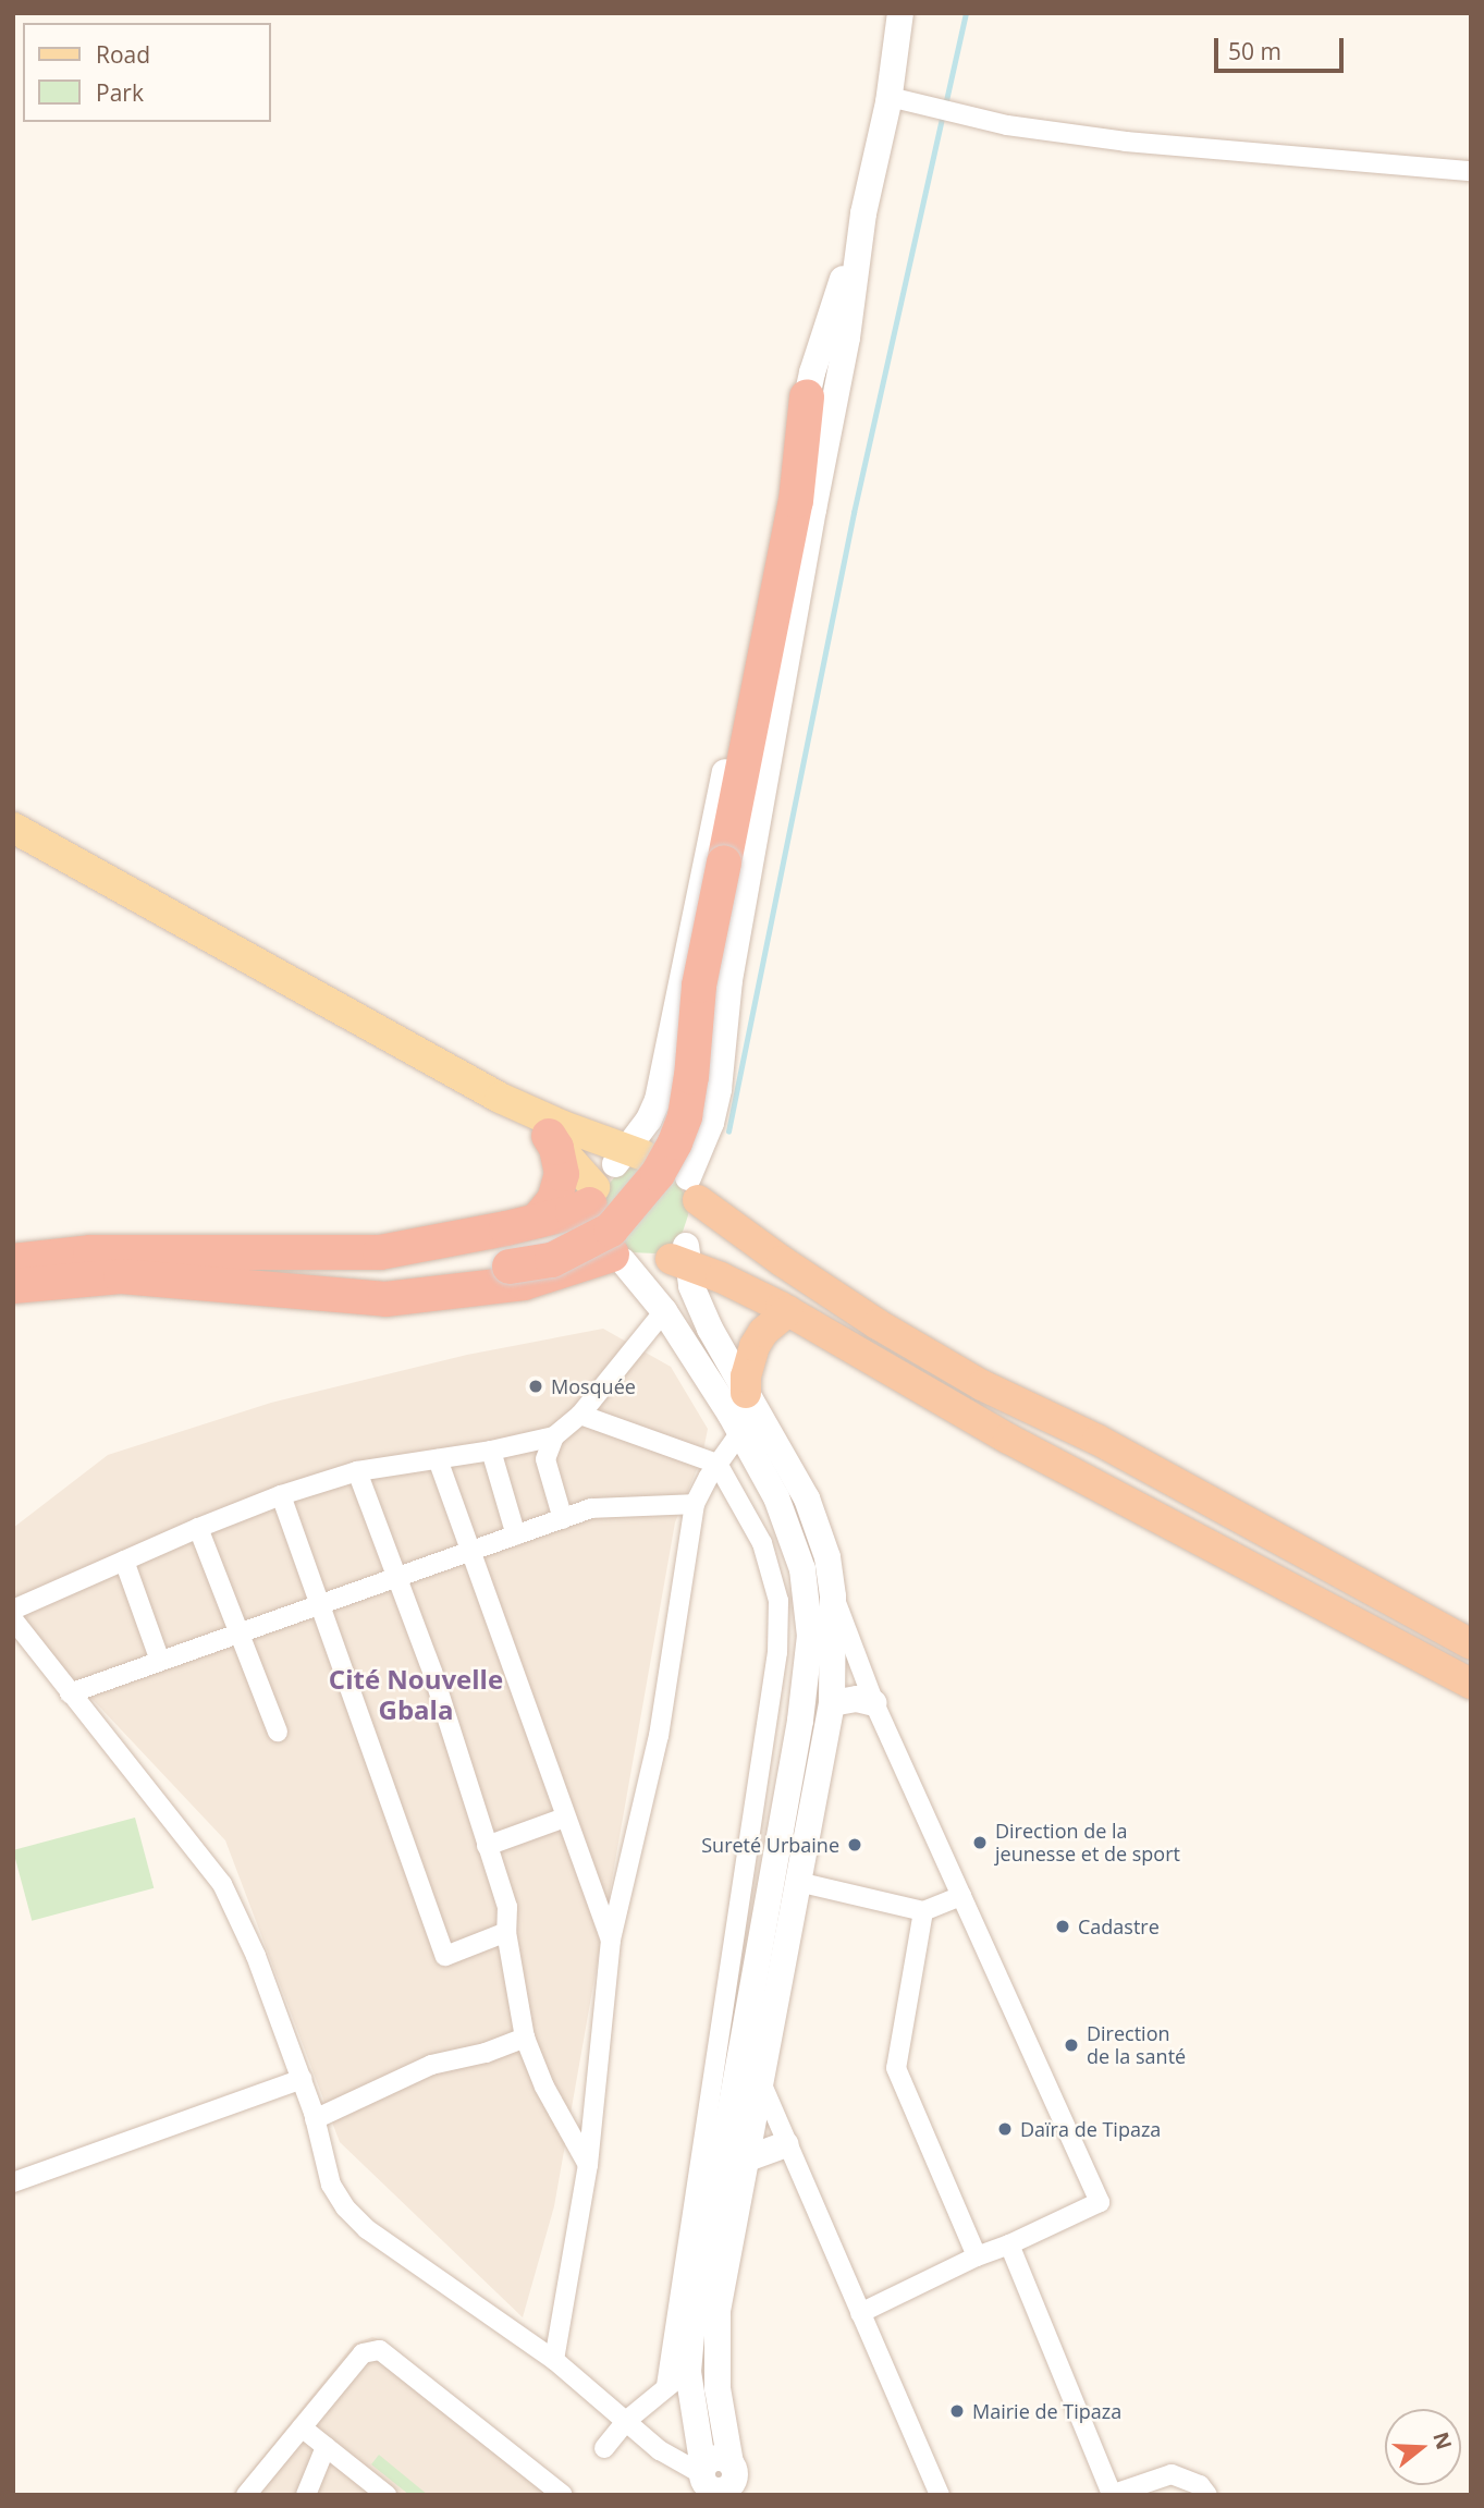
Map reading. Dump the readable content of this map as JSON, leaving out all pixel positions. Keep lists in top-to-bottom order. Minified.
{"districts":["Cité Nouvelle Gbala"],"places":["Mosquée","Direction de la jeunesse et de sport","Sureté Urbaine","Cadastre","Direction de la santé","Daïra de Tipaza","Mairie de Tipaza"],"legend":["Road","Park"],"scale_bar":"50 m","north":"right"}
